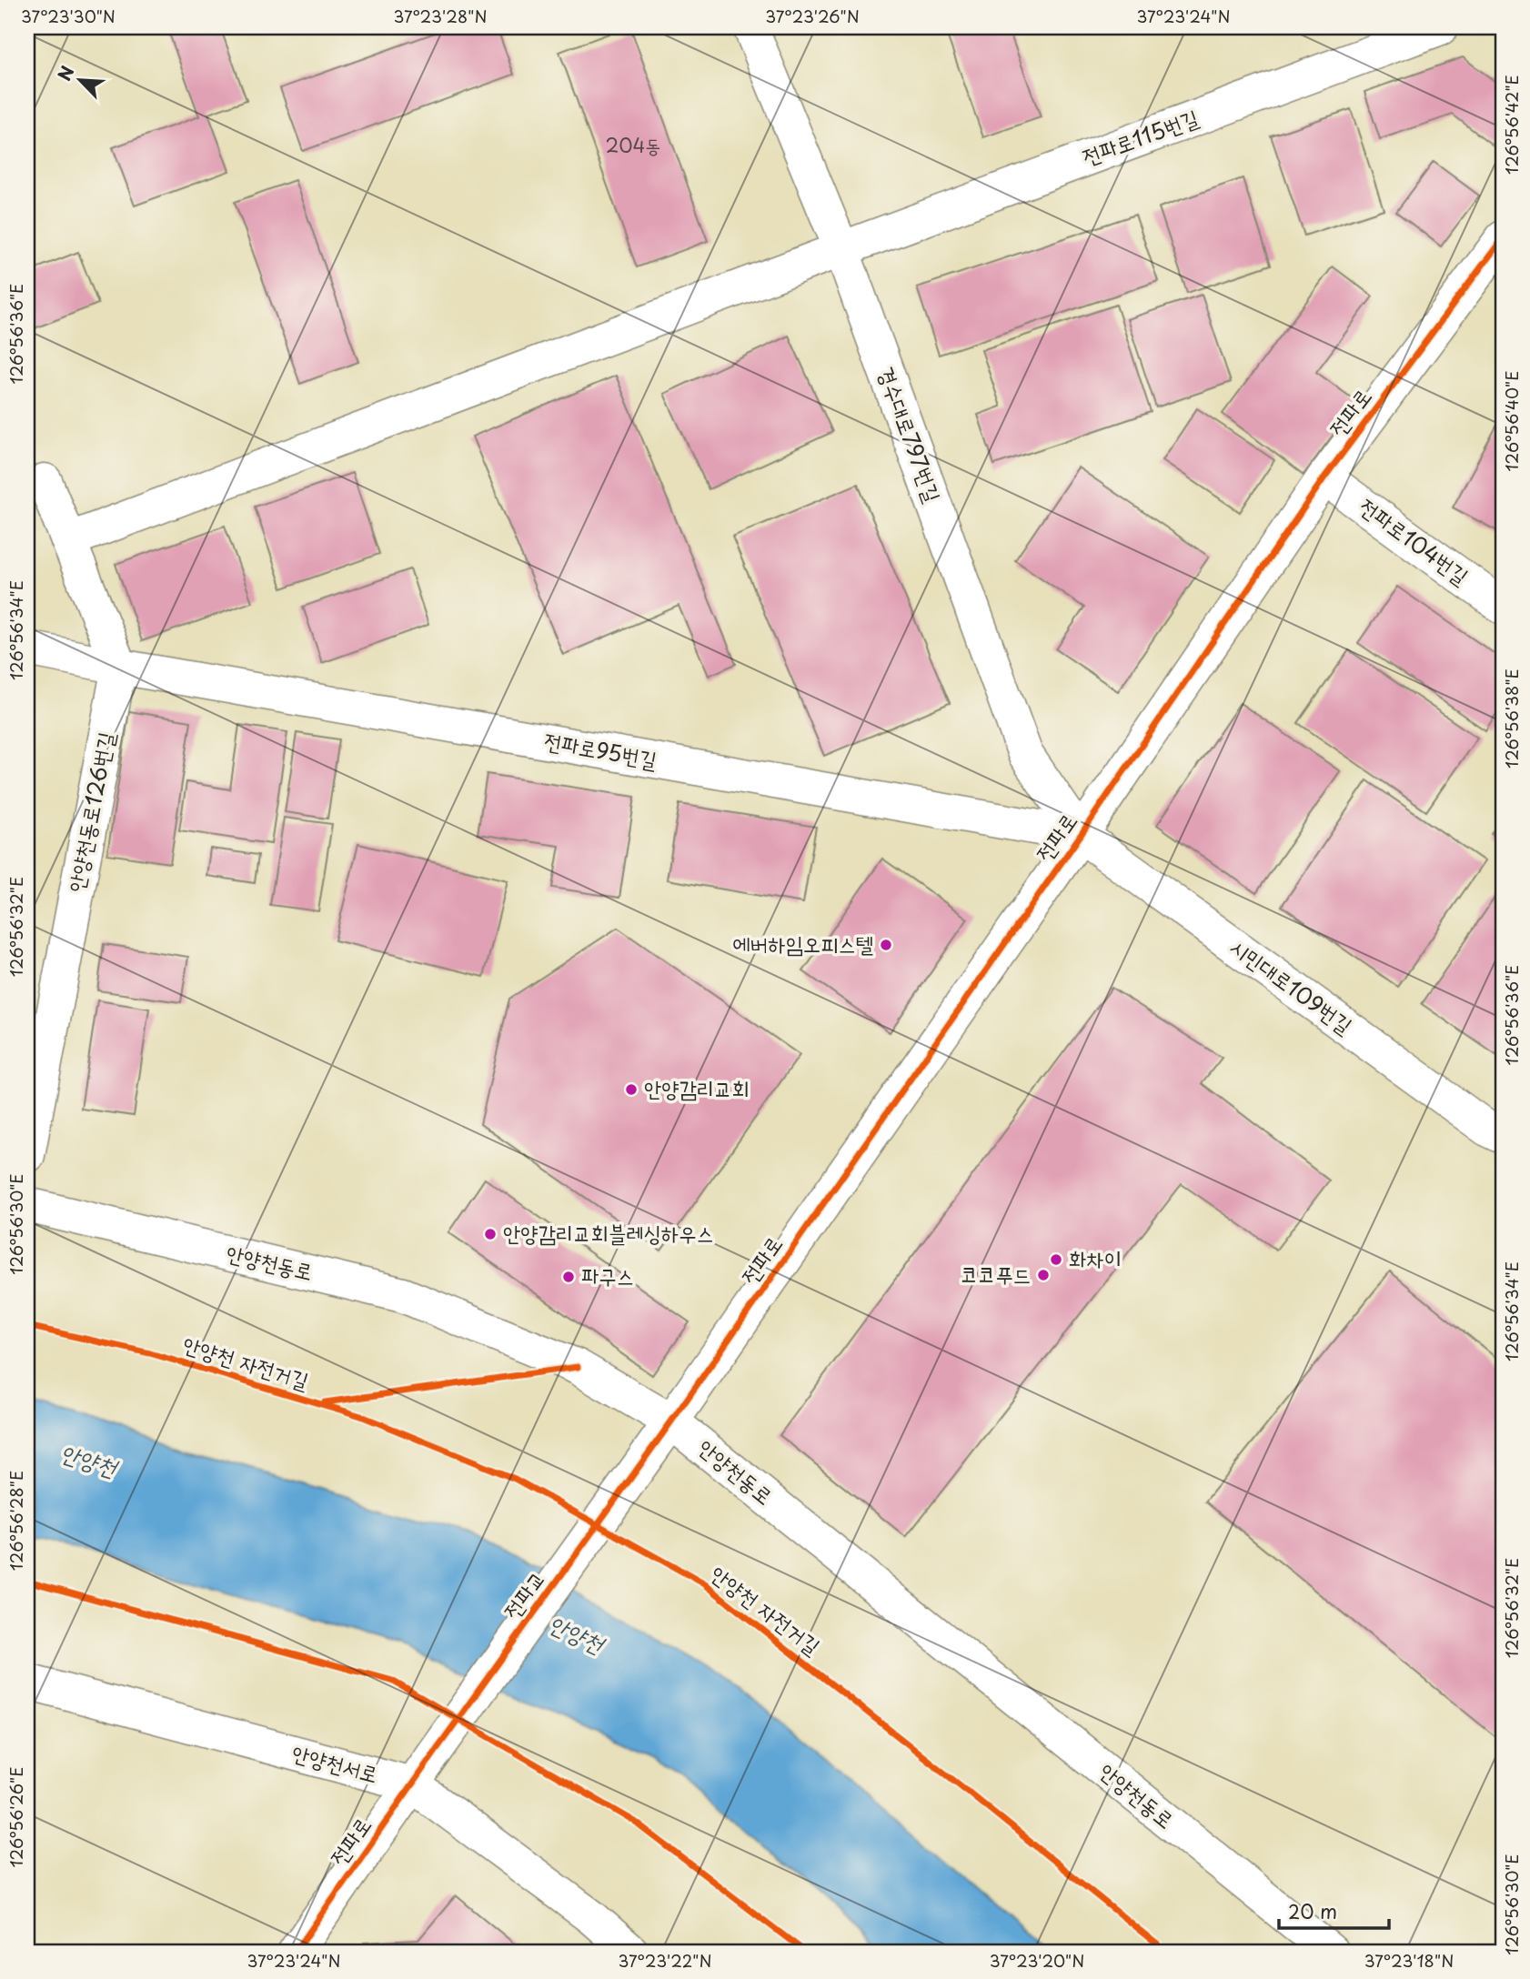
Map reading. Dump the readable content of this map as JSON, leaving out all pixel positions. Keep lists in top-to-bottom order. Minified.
{"streets":{"street":["전파로115번길","전파로","경수대로797번길","전파로104번길","전파로95번길","안양천동로126번길","시민대로109번길","안양천동로","전파교","안양천서로"],"cycle path":["안양천 자전거길"]},"crossings":[["전파로115번길","경수대로797번길"],["전파로","경수대로797번길"],["전파로","전파로104번길"],["전파로","전파로95번길"],["전파로","시민대로109번길"],["전파로","안양천동로"],["전파로","전파교"],["전파로","안양천서로"],["경수대로797번길","전파로95번길"],["경수대로797번길","시민대로109번길"],["전파로95번길","안양천동로126번길"],["전파로95번길","시민대로109번길"]],"water":["안양천"],"places":["에버하임오피스텔","안양감리교회","안양감리교회블레싱하우스","화차이","코코푸드","파구스"],"house_numbers":["204동"],"scale_bar":"20 m","north":"top left","coordinates":["37°23'30\"N","37°23'28\"N","37°23'26\"N","37°23'24\"N","126°56'42\"E","126°56'36\"E","126°56'40\"E","126°56'34\"E","126°56'38\"E","126°56'32\"E","126°56'30\"E","126°56'28\"E","126°56'26\"E","37°23'22\"N","37°23'20\"N","37°23'18\"N"]}
